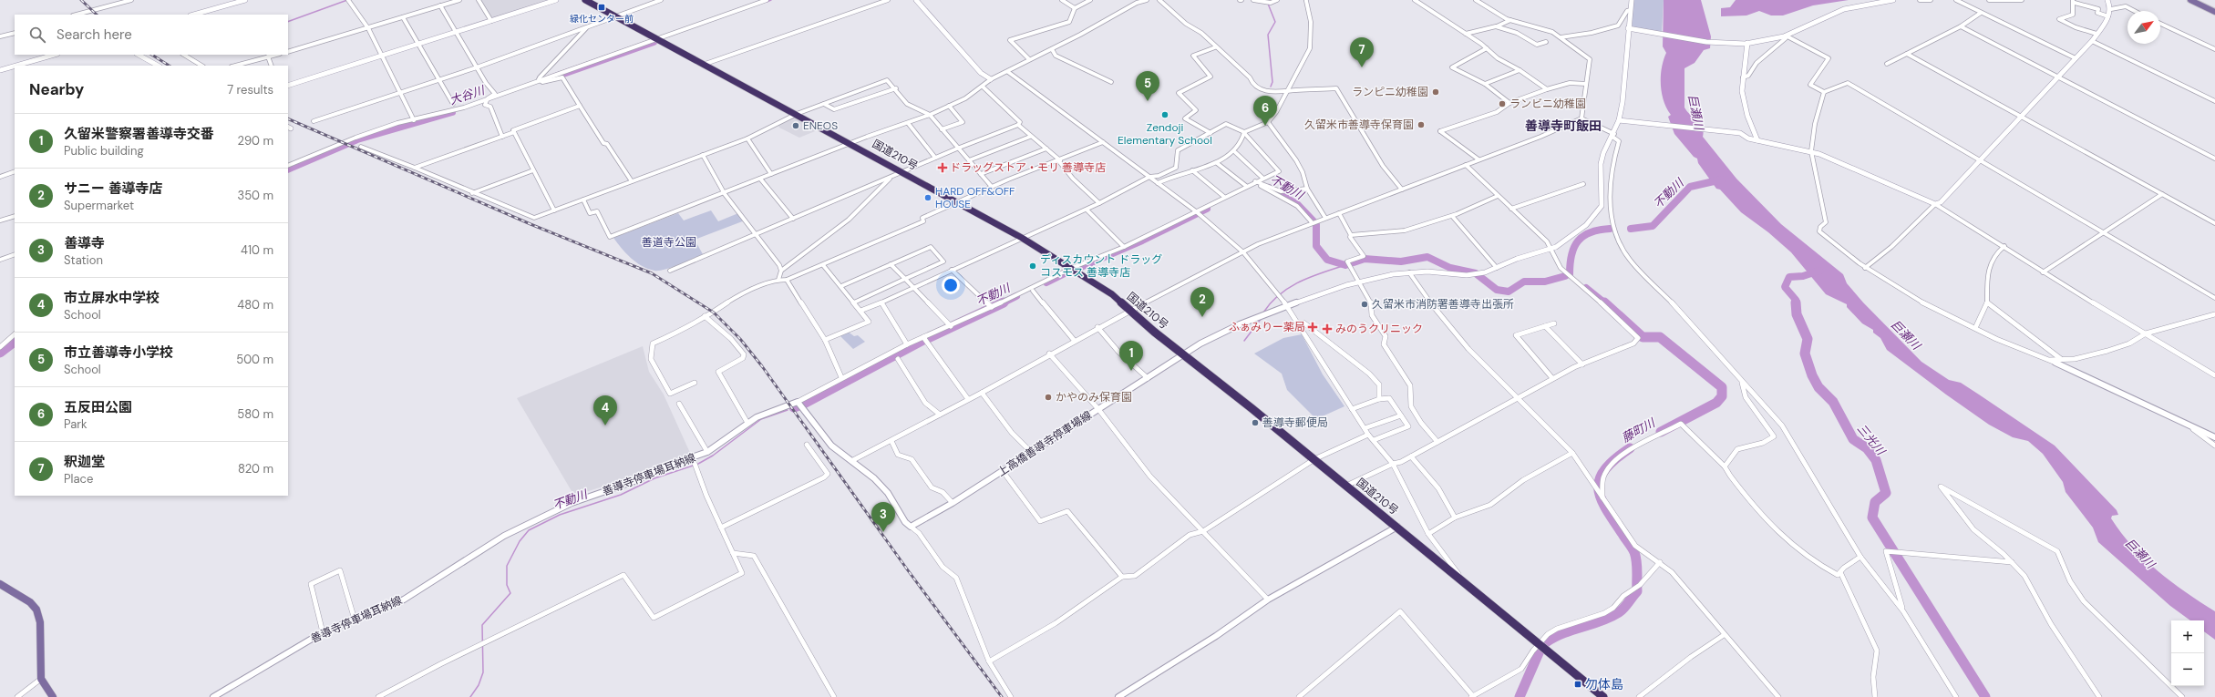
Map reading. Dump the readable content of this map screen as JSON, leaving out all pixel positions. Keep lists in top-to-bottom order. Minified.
{"streets":{"highway":["国道210号"],"main road":["上高橋善導寺停車場線","善導寺停車場耳納線"]},"crossings":[["国道210号","上高橋善導寺停車場線"]],"districts":["善導寺町飯田"],"water":["大谷川","巨瀬川","不動川","藤町川","三光川"],"parks":["善道寺公園"],"places":{"transit":["緑化センター前","勿体島"],"other":["ランピニ幼稚園","ランビニ幼稚園","Zendoji Elementary School","久留米市善導寺保育園","ENEOS","HARD OFF&OFF HOUSE","ディスカウント ドラッグ コスモス 善導寺店","久留米市消防署善導寺出張所","かやのみ保育園","善導寺郵便局"],"health":["ドラッグストア・モリ 善導寺店","ふぁみりー薬局","みのうクリニック"]},"north":"top right","page":{"search":"Search here","pins":["7","5","6","2","1","4","3"],"heading":["Nearby","7 results"],"list":[{"mark":"1","name":"久留米警察署善導寺交番","note":"Public building","value":"290 m"},{"mark":"2","name":"サニー 善導寺店","note":"Supermarket","value":"350 m"},{"mark":"3","name":"善導寺","note":"Station","value":"410 m"},{"mark":"4","name":"市立屏水中学校","note":"School","value":"480 m"},{"mark":"5","name":"市立善導寺小学校","note":"School","value":"500 m"},{"mark":"6","name":"五反田公園","note":"Park","value":"580 m"},{"mark":"7","name":"釈迦堂","note":"Place","value":"820 m"}],"map_buttons":["+","−"]}}
